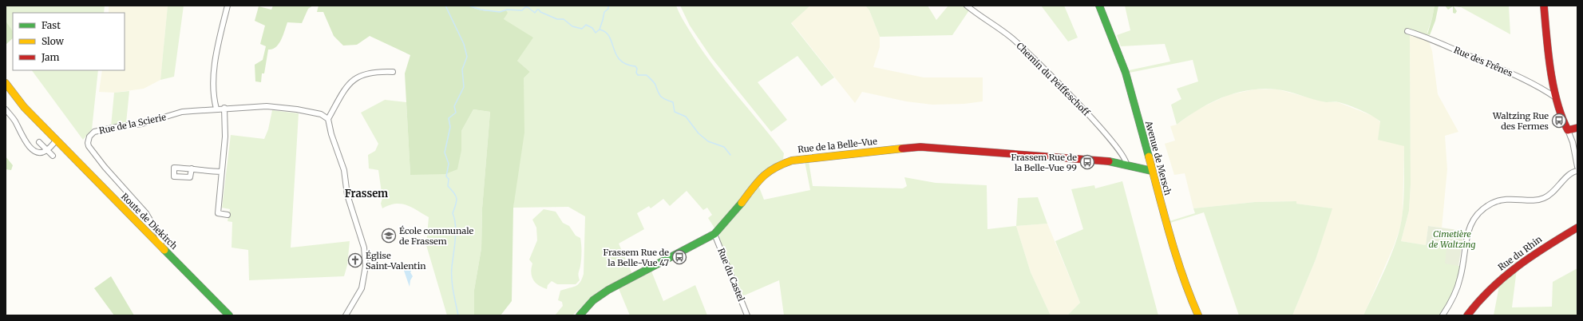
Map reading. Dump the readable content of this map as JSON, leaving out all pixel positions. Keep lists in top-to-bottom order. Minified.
{"streets":{"street":["Rue des Frênes","Chemin du Peiffeschoff","Rue de la Scierie","Rue de la Belle-Vue","Avenue de Mersch","Route de Diekirch","Rue du Rhin","Rue du Castel"]},"crossings":[["Chemin du Peiffeschoff","Rue de la Belle-Vue"],["Rue de la Scierie","Route de Diekirch"],["Rue de la Belle-Vue","Avenue de Mersch"],["Rue de la Belle-Vue","Rue du Castel"]],"districts":["Frassem"],"parks":["Cimetière de Waltzing"],"places":{"bus stop":["Waltzing Rue des Fermes","Frassem Rue de la Belle-Vue 99","Frassem Rue de la Belle-Vue 47"],"school or university":["École communale de Frassem"],"church":["Église Saint-Valentin"]},"legend":["Fast","Slow","Jam"]}
